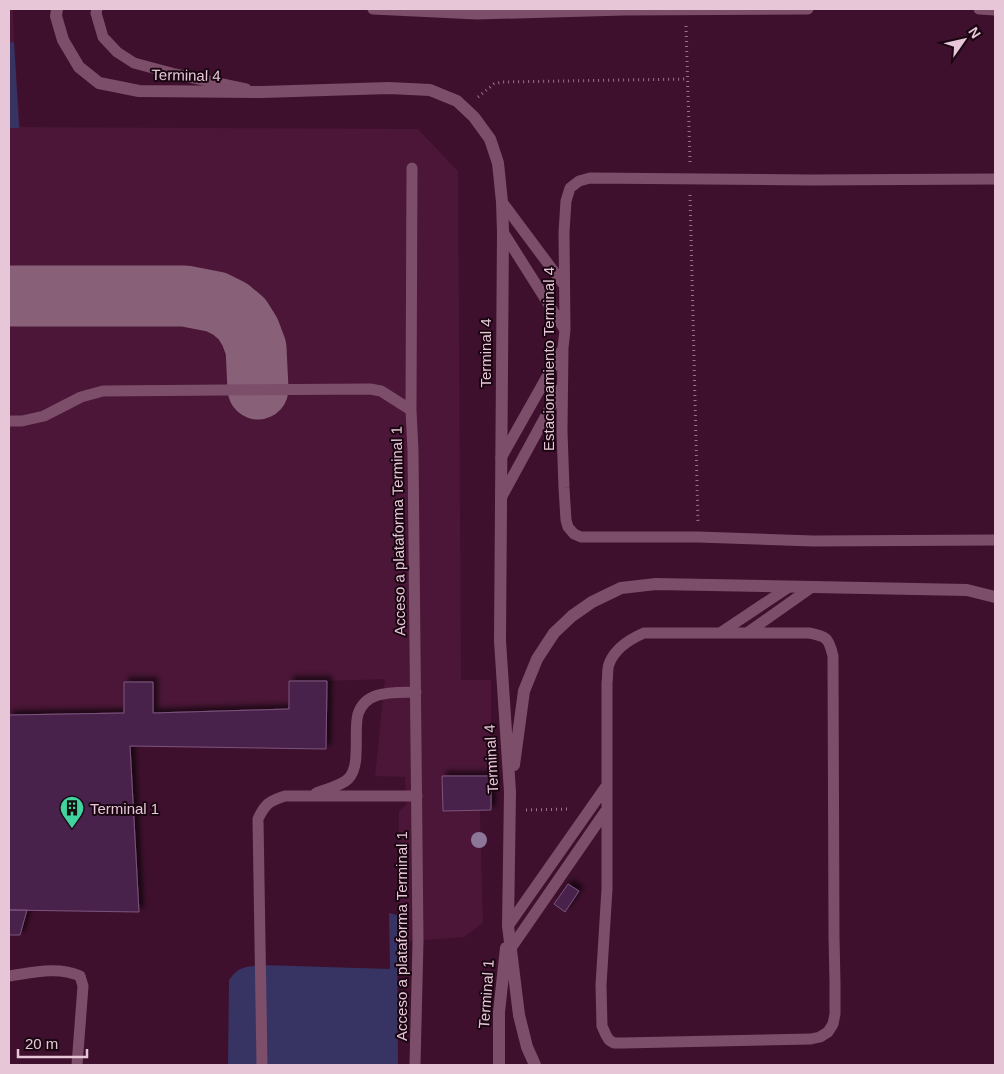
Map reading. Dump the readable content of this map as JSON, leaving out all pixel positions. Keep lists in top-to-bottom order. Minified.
{"streets":{"street":["Terminal 4","Terminal 1"],"lane":["Estacionamiento Terminal 4","Acceso a plataforma Terminal 1"]},"crossings":[["Terminal 4","Terminal 1"]],"places":{"building":["Terminal 1"]},"scale_bar":"20 m","north":"top right"}
